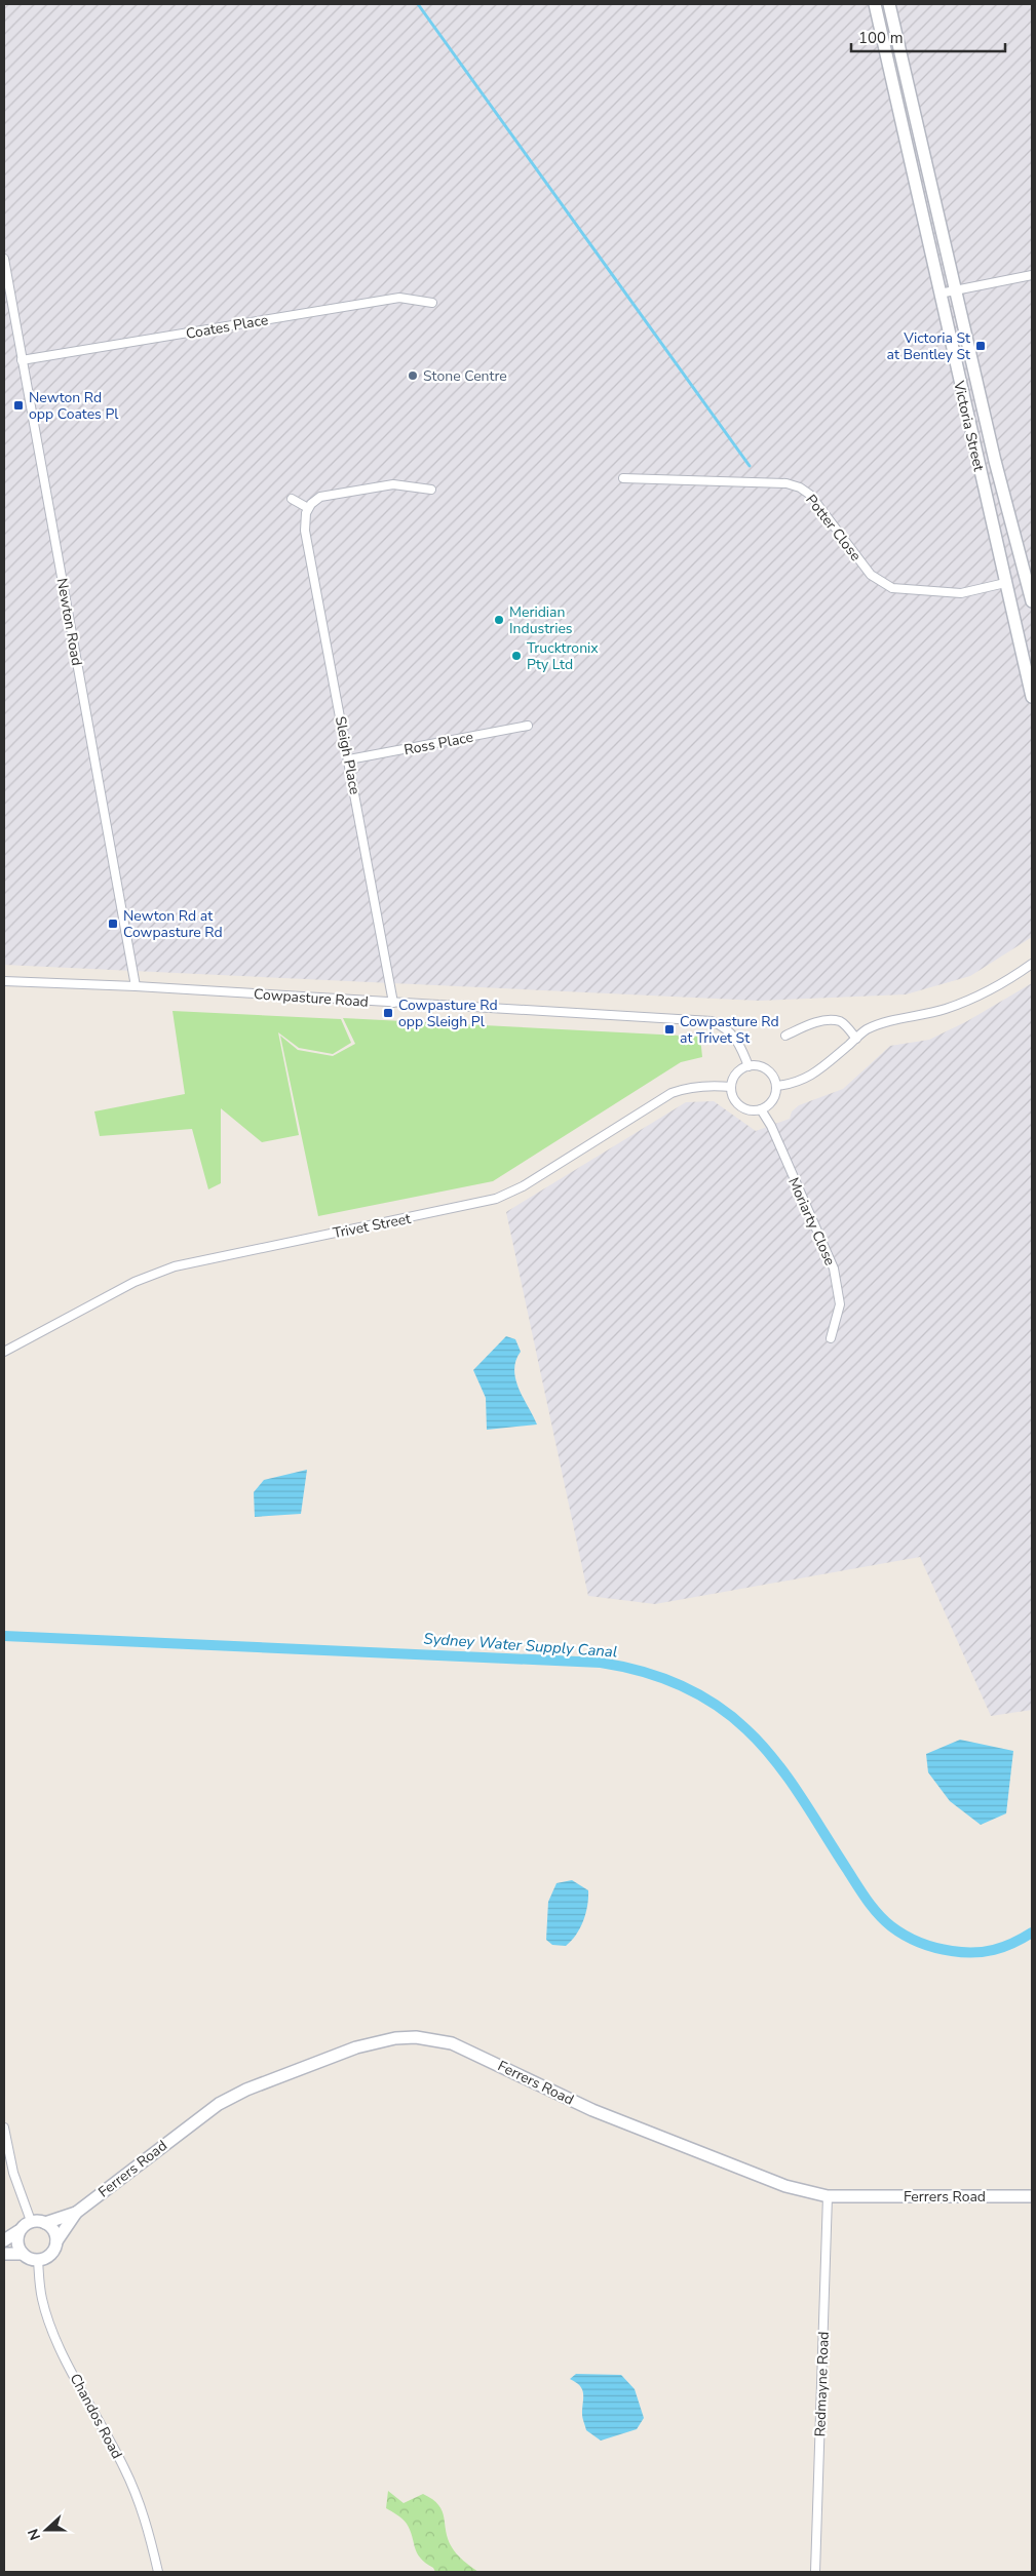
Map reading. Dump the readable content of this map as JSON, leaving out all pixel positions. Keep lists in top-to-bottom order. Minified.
{"streets":{"main road":["Victoria Street","Ferrers Road"],"street":["Coates Place","Potter Close","Newton Road","Ross Place","Sleigh Place","Cowpasture Road","Moriarty Close","Trivet Street","Redmayne Road","Chandos Road"]},"crossings":[["Coates Place","Newton Road"],["Victoria Street","Potter Close"],["Newton Road","Cowpasture Road"],["Ross Place","Sleigh Place"],["Sleigh Place","Cowpasture Road"],["Cowpasture Road","Moriarty Close"],["Cowpasture Road","Trivet Street"],["Moriarty Close","Trivet Street"],["Ferrers Road","Redmayne Road"],["Ferrers Road","Chandos Road"]],"water":["Sydney Water Supply Canal"],"places":{"transit":["Victoria St at Bentley St","Newton Rd opp Coates Pl","Newton Rd at Cowpasture Rd","Cowpasture Rd opp Sleigh Pl","Cowpasture Rd at Trivet St"],"other":["Stone Centre","Meridian Industries","Trucktronix Pty Ltd"]},"scale_bar":"100 m","north":"left"}
